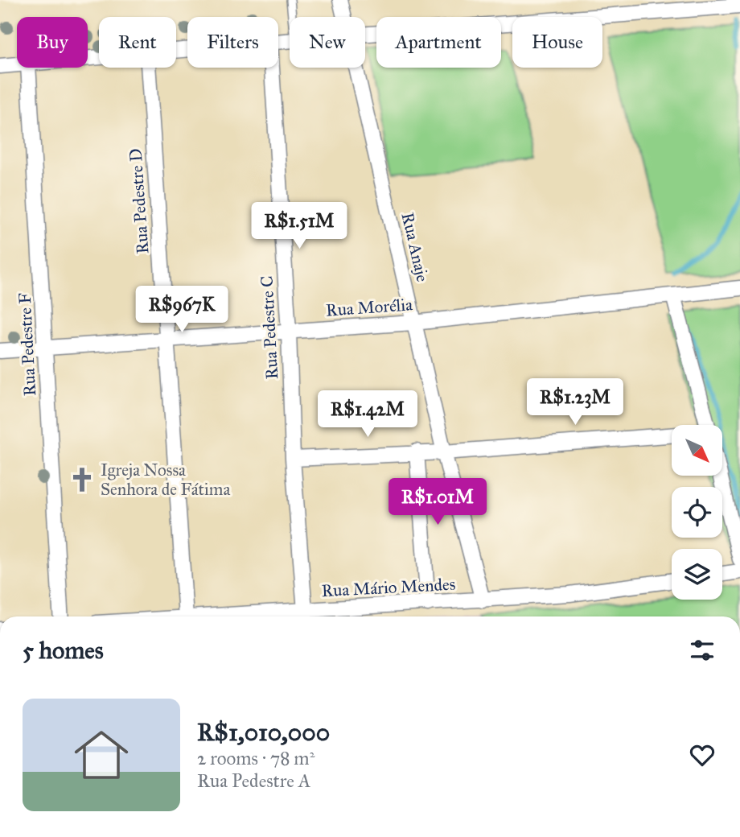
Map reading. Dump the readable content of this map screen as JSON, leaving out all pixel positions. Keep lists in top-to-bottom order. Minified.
{"streets":{"street":["Rua Pedestre D","Rua Anaje","Rua Morélia","Rua Pedestre C","Rua Pedestre F","Rua Mário Mendes"]},"crossings":[["Rua Pedestre D","Rua Morélia"],["Rua Anaje","Rua Morélia"],["Rua Anaje","Rua Mário Mendes"],["Rua Morélia","Rua Pedestre C"],["Rua Morélia","Rua Pedestre F"],["Rua Pedestre C","Rua Mário Mendes"]],"places":{"church":["Igreja Nossa Senhora de Fátima"]},"north":"bottom right","page":{"chip":["Buy","Rent","Filters","New","Apartment","House"],"price":["R$1.51M","R$967K","R$1.23M","R$1.42M","R$1.01M"],"heading":"5 homes","list":[{"name":"R$1,010,000","note":"2 rooms · 78 m² · Rua Pedestre A"}]}}
